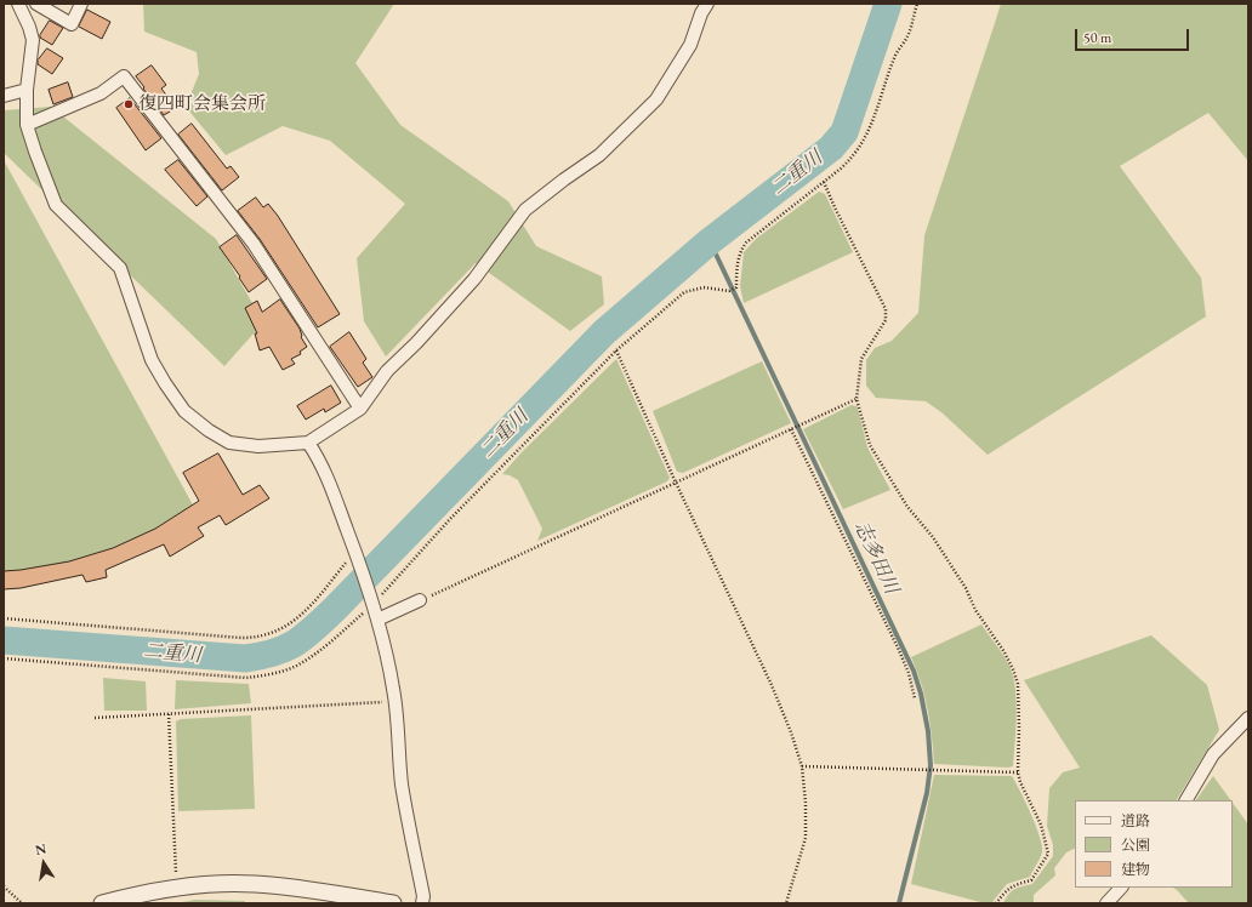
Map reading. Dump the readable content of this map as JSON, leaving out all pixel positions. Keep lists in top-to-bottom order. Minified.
{"water":["二重川","志多田川"],"places":["復四町会集会所"],"legend":["道路","公園","建物"],"scale_bar":"50 m","north":"top"}
